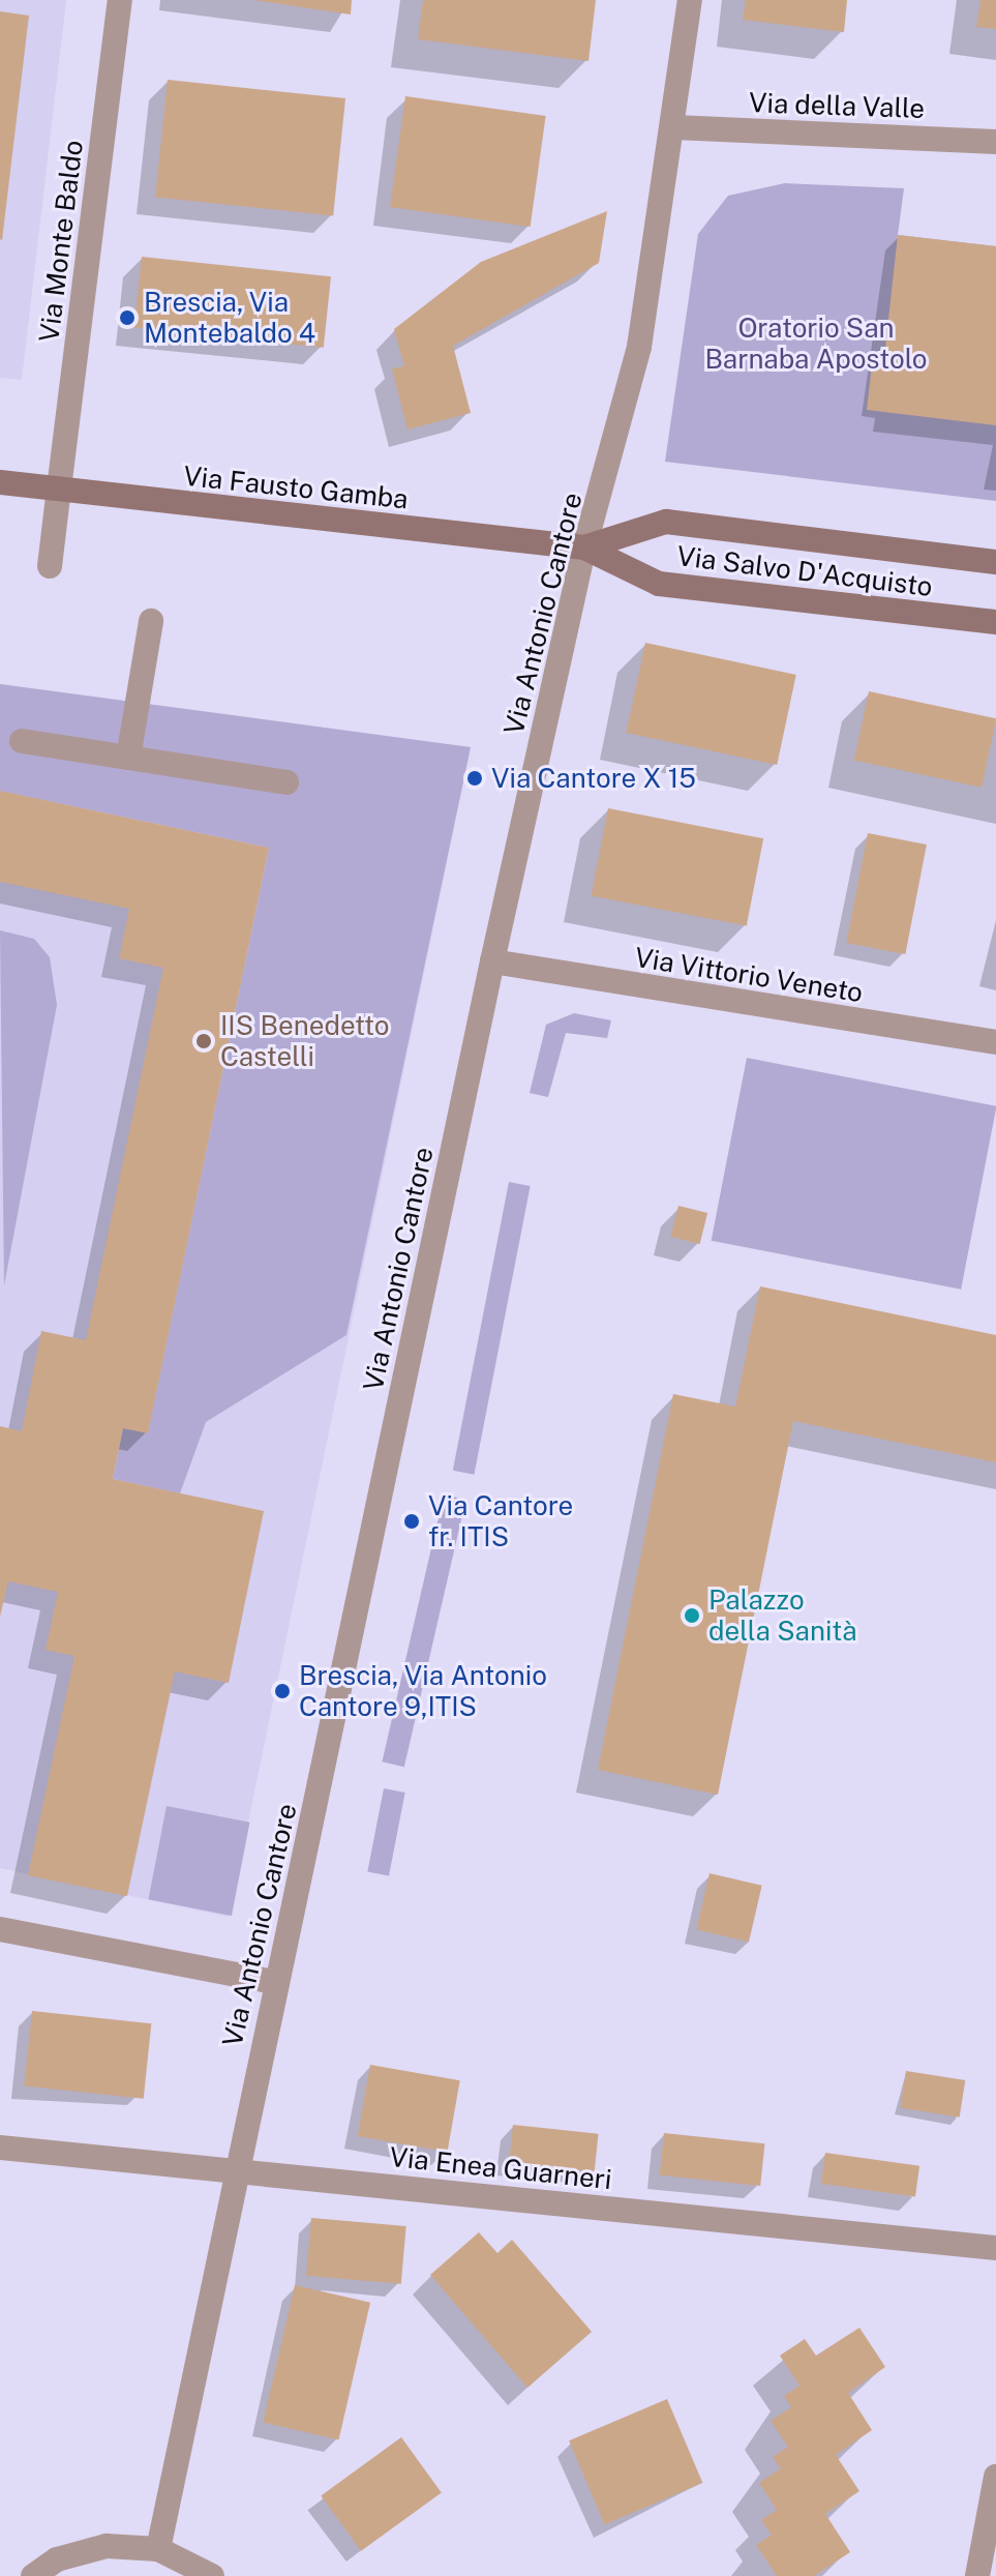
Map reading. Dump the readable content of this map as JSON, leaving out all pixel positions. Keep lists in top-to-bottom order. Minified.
{"streets":{"street":["Via della Valle","Via Monte Baldo","Via Fausto Gamba","Via Salvo D'Acquisto","Via Antonio Cantore","Via Vittorio Veneto","Via Enea Guarneri"]},"crossings":[["Via della Valle","Via Antonio Cantore"],["Via Monte Baldo","Via Fausto Gamba"],["Via Fausto Gamba","Via Salvo D'Acquisto"],["Via Fausto Gamba","Via Antonio Cantore"],["Via Salvo D'Acquisto","Via Antonio Cantore"],["Via Antonio Cantore","Via Vittorio Veneto"],["Via Antonio Cantore","Via Enea Guarneri"]],"parks":["Oratorio San Barnaba Apostolo"],"places":["Brescia, Via Montebaldo 4","Via Cantore X 15","IIS Benedetto Castelli","Via Cantore fr. ITIS","Palazzo della Sanità","Brescia, Via Antonio Cantore 9,ITIS"]}
